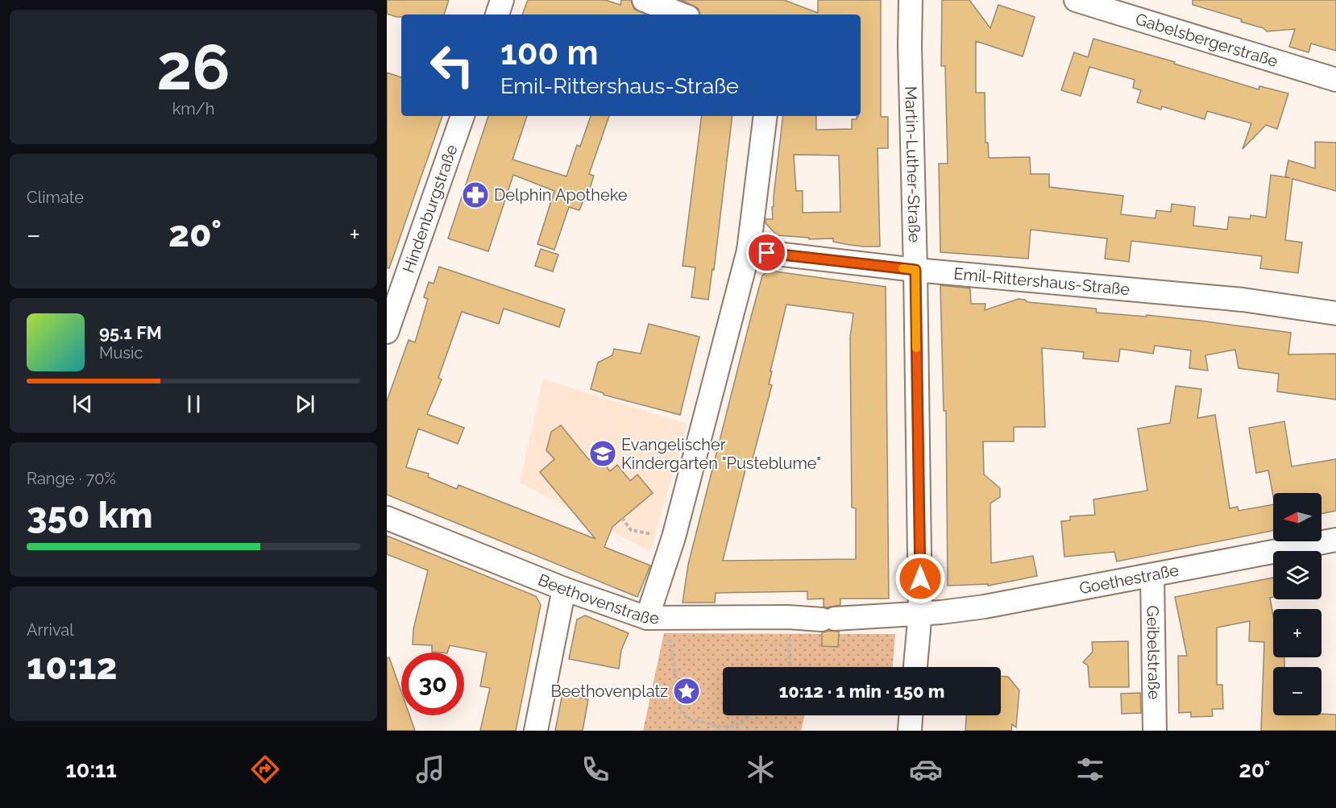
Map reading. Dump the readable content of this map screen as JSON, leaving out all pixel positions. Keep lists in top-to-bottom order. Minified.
{"streets":{"street":["Gabelsbergerstraße","Martin-Luther-Straße","Hindenburgstraße","Emil-Rittershaus-Straße","Goethestraße","Beethovenstraße","Geibelstraße"]},"crossings":[["Martin-Luther-Straße","Emil-Rittershaus-Straße"],["Martin-Luther-Straße","Goethestraße"],["Martin-Luther-Straße","Beethovenstraße"],["Goethestraße","Beethovenstraße"],["Goethestraße","Geibelstraße"]],"places":{"pharmacy":["Delphin Apotheke"],"school or university":["Evangelischer Kindergarten \"Pusteblume\""],"place":["Beethovenplatz"]},"north":"left","page":{"tile":[["26","km/h"],"Climate",["Range · 70%","350 km"],["Arrival","10:12"]],"turn":["100 m","Emil-Rittershaus-Straße"],"heat":["−","20°","+"],"song":["95.1 FM","Music"],"map_buttons":["+","−"],"limit":"30","trip":"10:12 · 1 min · 150 m","tabs":["10:11","20°"]}}
